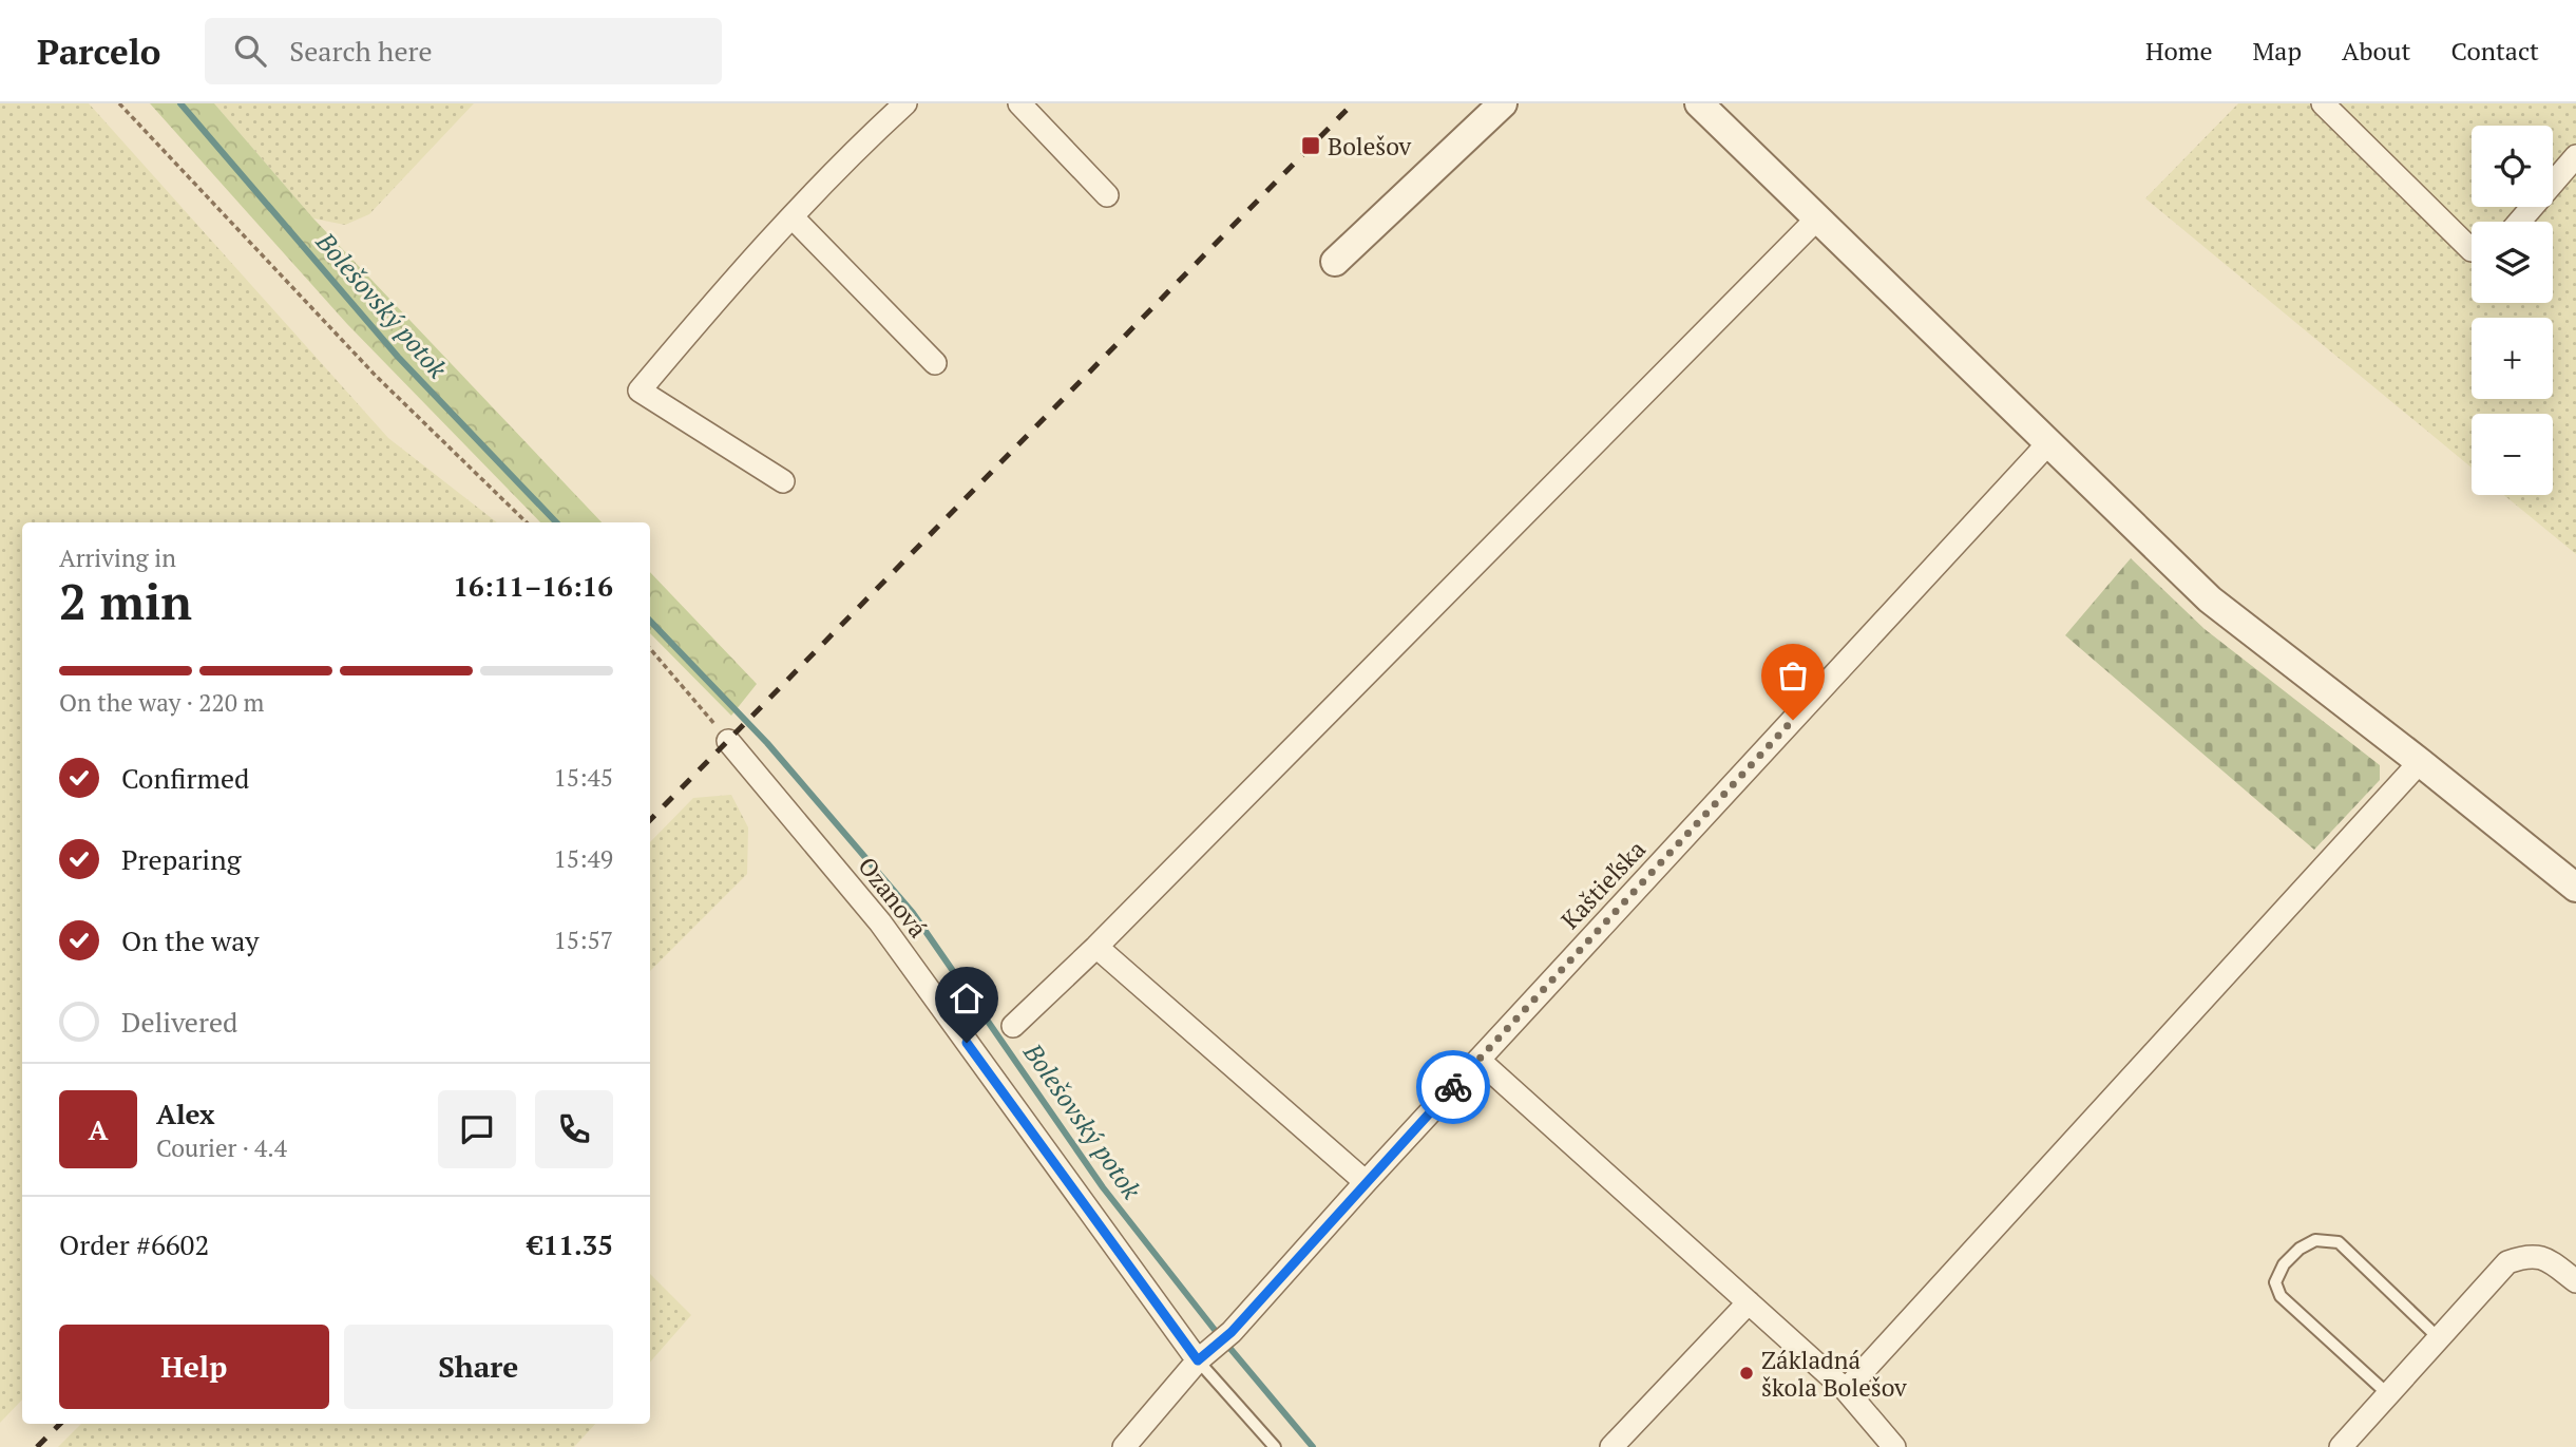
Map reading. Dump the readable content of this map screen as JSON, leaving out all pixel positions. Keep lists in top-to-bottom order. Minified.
{"streets":{"street":["Kaštieľska","Ozanová"]},"crossings":[["Kaštieľska","Ozanová"]],"water":["Bolešovský potok"],"places":{"transit":["Bolešov"],"other":["Základná škola Bolešov"]},"page":{"header":"Parcelo","search":"Search here","nav":["Home","Map","About","Contact"],"map_buttons":["+","−"],"heading":["2 min","Arriving in","16:11–16:16"],"panel":["Alex","Courier · 4.4","Order #6602","€11.35"],"bar":"On the way · 220 m","list":[["Confirmed","15:45"],["Preparing","15:49"],["On the way","15:57"],"Delivered"],"round":"A","buttons":["Help","Share"]}}
